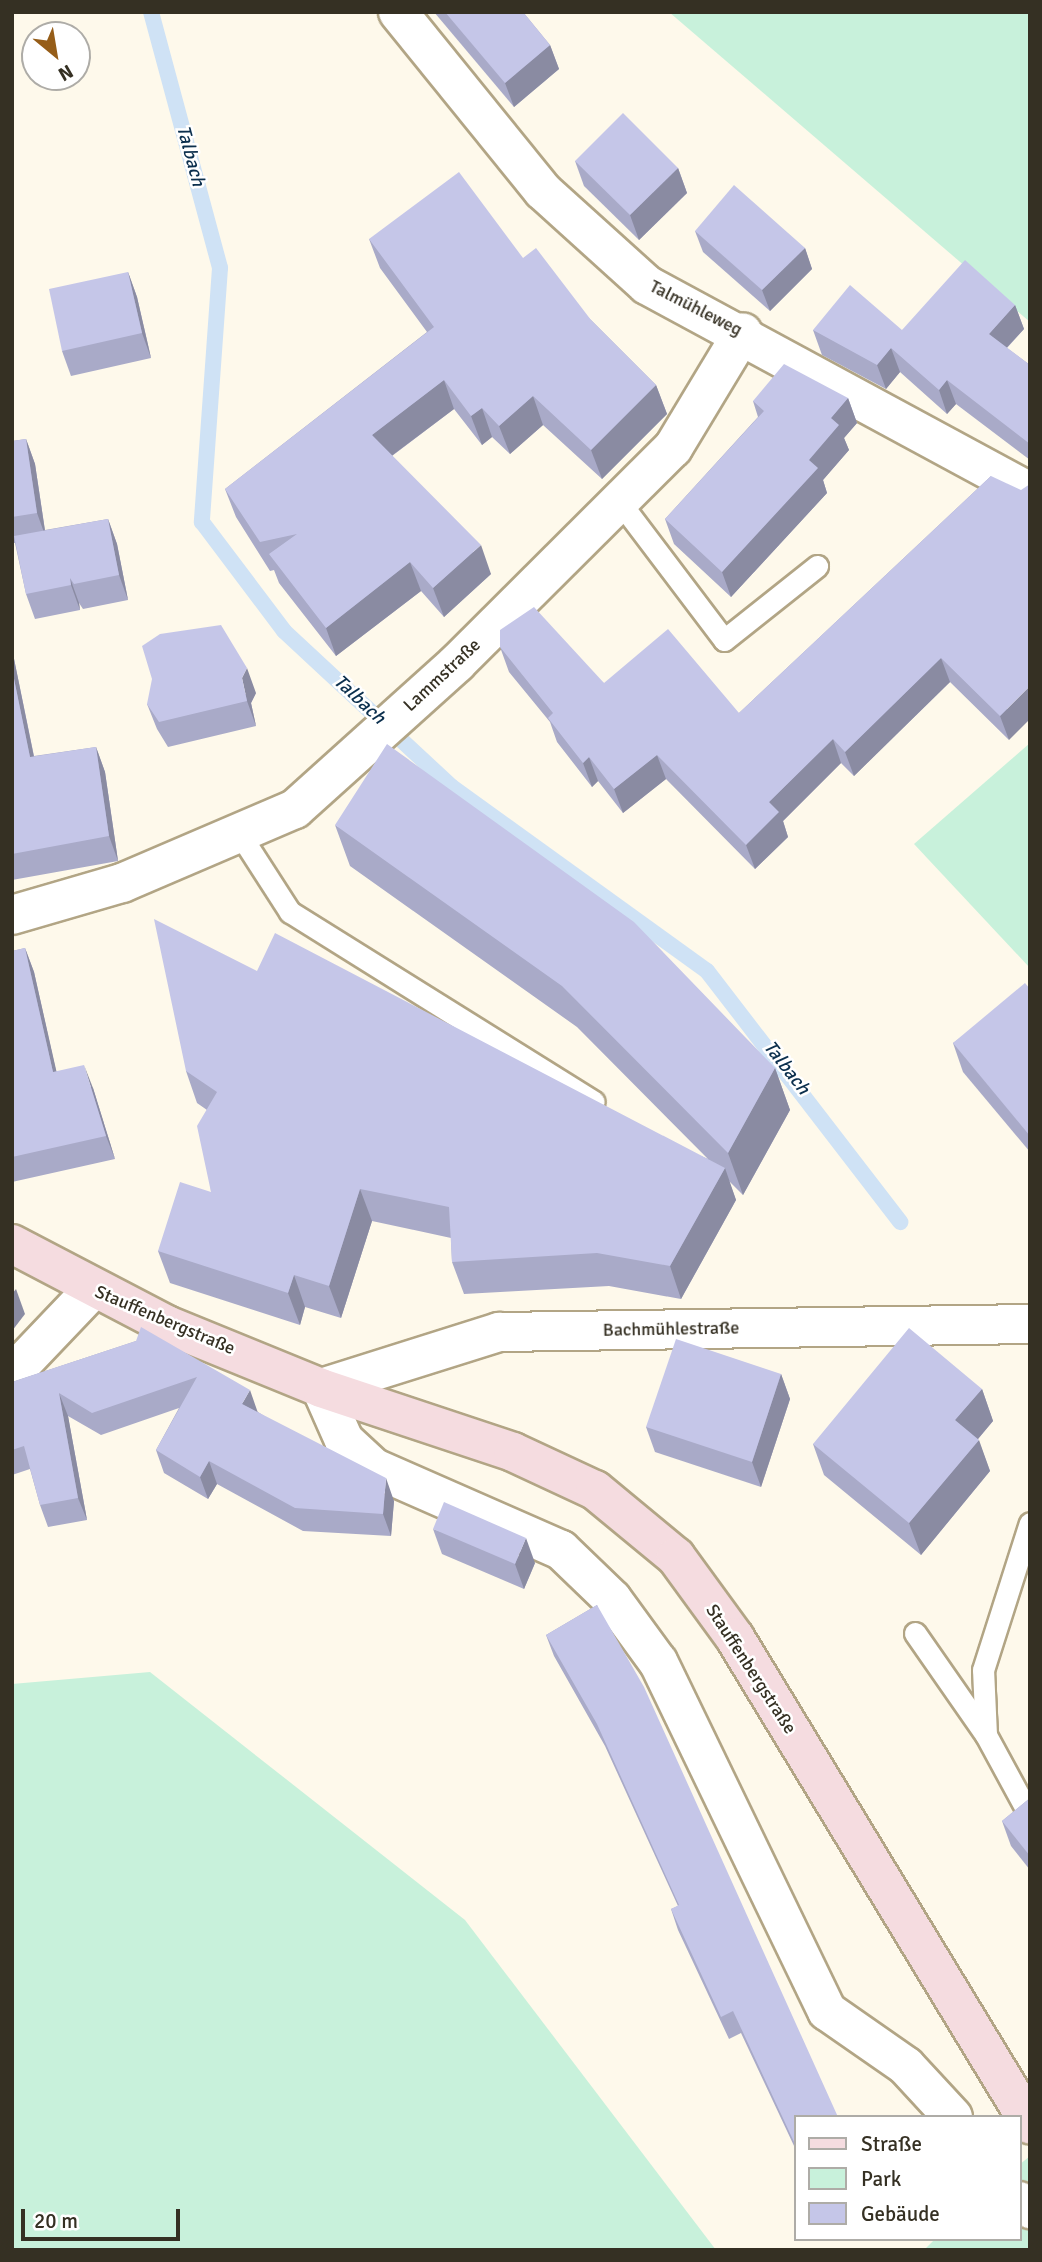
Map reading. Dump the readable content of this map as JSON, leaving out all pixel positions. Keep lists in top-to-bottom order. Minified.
{"streets":{"street":["Talmühleweg","Lammstraße","Stauffenbergstraße","Bachmühlestraße"]},"crossings":[["Talmühleweg","Lammstraße"],["Stauffenbergstraße","Bachmühlestraße"]],"water":["Talbach"],"legend":["Straße","Park","Gebäude"],"scale_bar":"20 m","north":"bottom right"}
